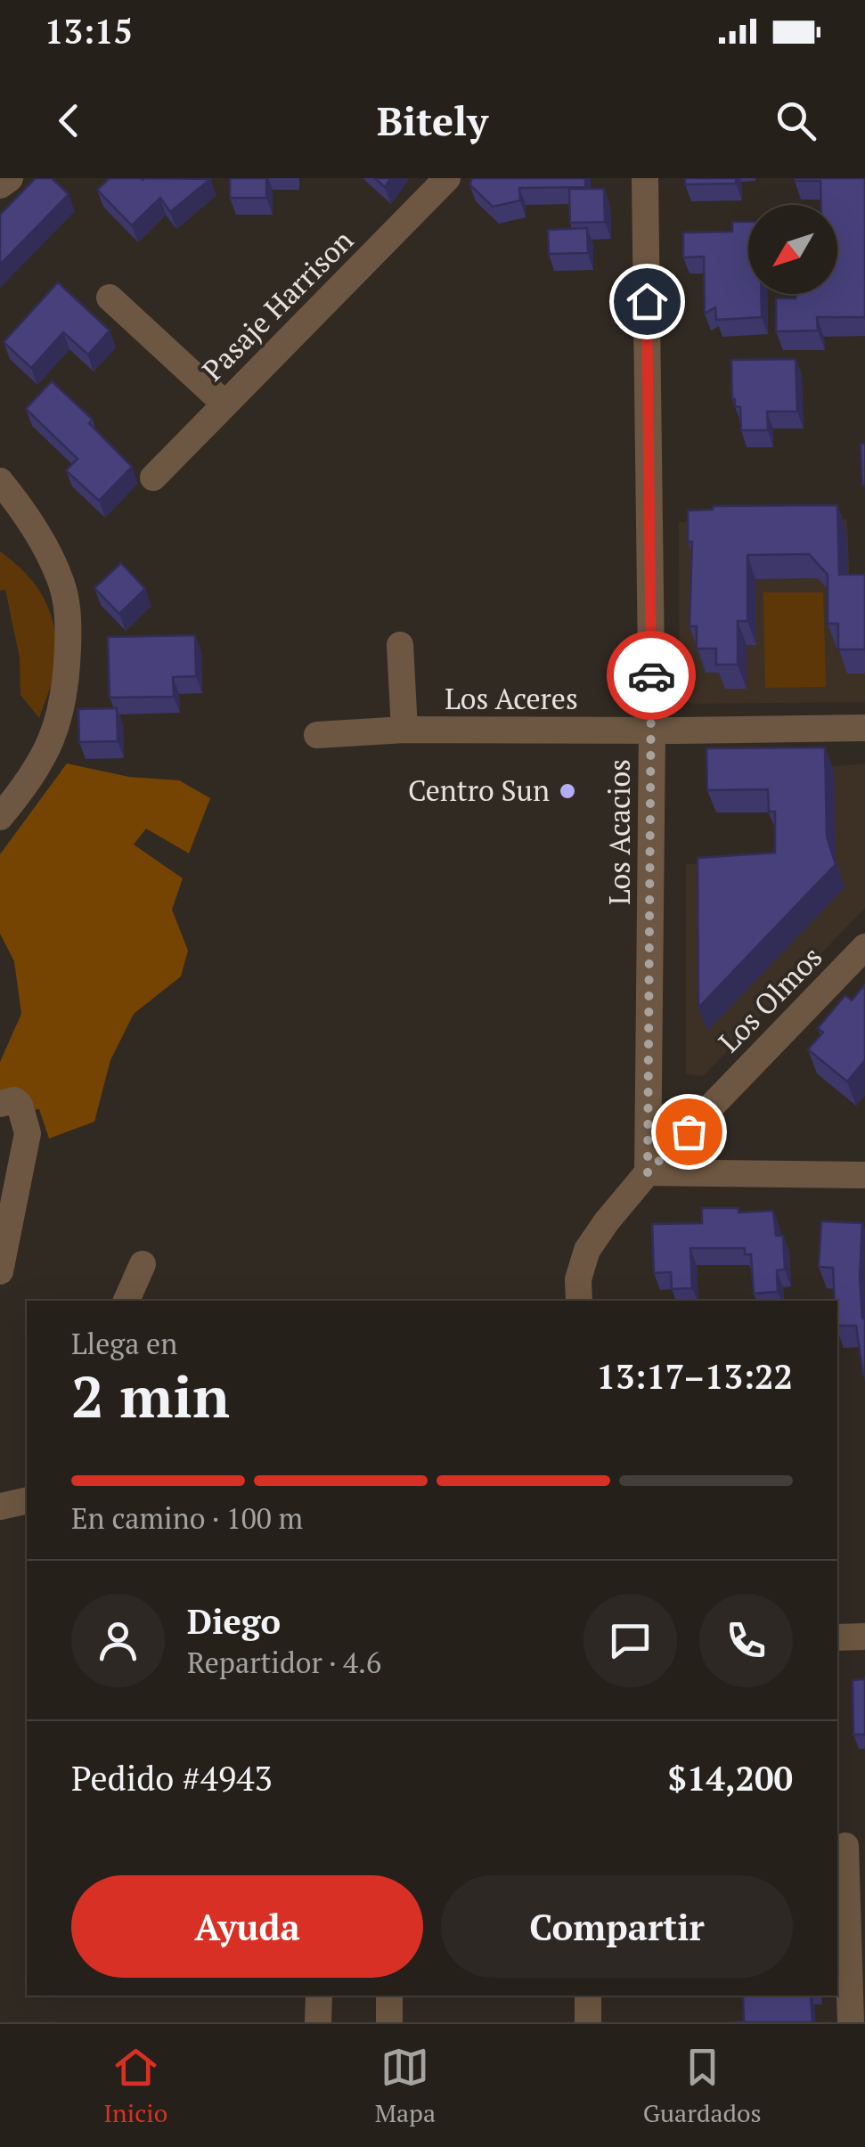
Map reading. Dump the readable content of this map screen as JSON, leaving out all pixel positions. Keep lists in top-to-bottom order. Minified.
{"streets":{"street":["Pasaje Harrison","Los Aceres","Los Acacios","Los Olmos"]},"crossings":[["Los Aceres","Los Acacios"],["Los Acacios","Los Olmos"]],"places":["Centro Sun"],"north":"bottom left","page":{"status":"13:15","header":"Bitely","heading":["2 min","Llega en","13:17–13:22"],"panel":["Diego","Repartidor · 4.6","Pedido #4943","$14,200"],"bar":"En camino · 100 m","buttons":["Ayuda","Compartir"],"tabs":["Inicio","Mapa","Guardados"]}}
